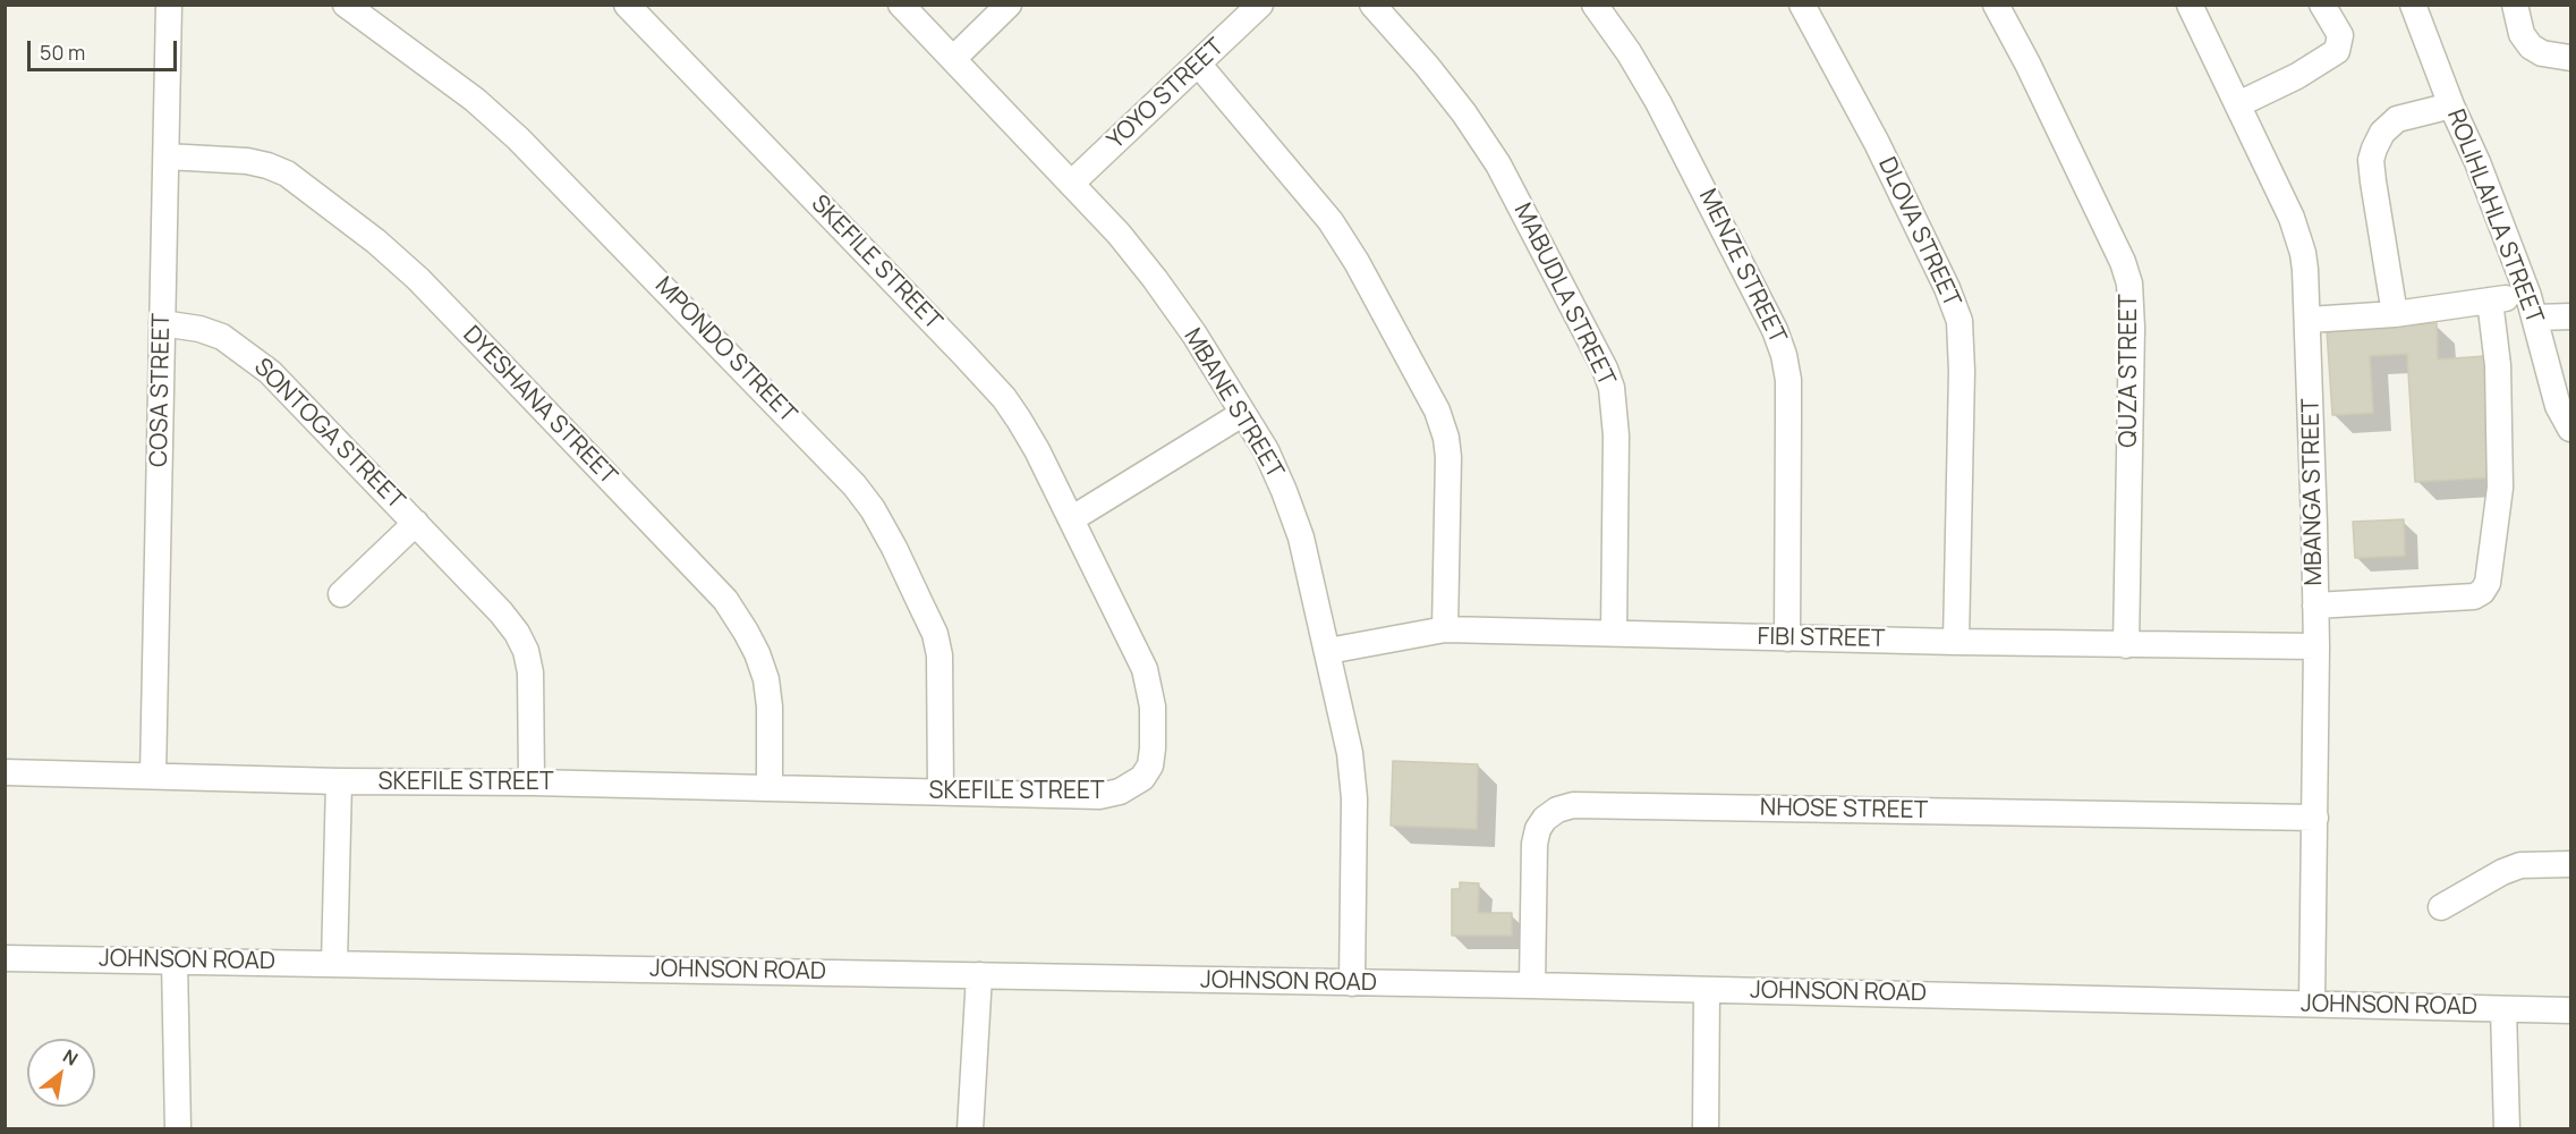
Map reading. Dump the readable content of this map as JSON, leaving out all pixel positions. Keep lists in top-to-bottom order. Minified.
{"streets":{"street":["YOYO STREET","ROLIHLAHLA STREET","DLOVA STREET","SKEFILE STREET","MENZE STREET","MABUDLA STREET","MPONDO STREET","QUZA STREET","COSA STREET","MBANE STREET","DYESHANA STREET","SONTOGA STREET","MBANGA STREET","FIBI STREET","NHOSE STREET","JOHNSON ROAD"]},"crossings":[["YOYO STREET","MBANE STREET"],["DLOVA STREET","FIBI STREET"],["SKEFILE STREET","MPONDO STREET"],["SKEFILE STREET","COSA STREET"],["SKEFILE STREET","DYESHANA STREET"],["SKEFILE STREET","SONTOGA STREET"],["MENZE STREET","FIBI STREET"],["MABUDLA STREET","FIBI STREET"],["QUZA STREET","FIBI STREET"],["COSA STREET","DYESHANA STREET"],["COSA STREET","SONTOGA STREET"],["MBANE STREET","FIBI STREET"],["MBANE STREET","JOHNSON ROAD"],["MBANGA STREET","FIBI STREET"],["MBANGA STREET","NHOSE STREET"],["MBANGA STREET","JOHNSON ROAD"],["NHOSE STREET","JOHNSON ROAD"]],"scale_bar":"50 m","north":"top right"}
